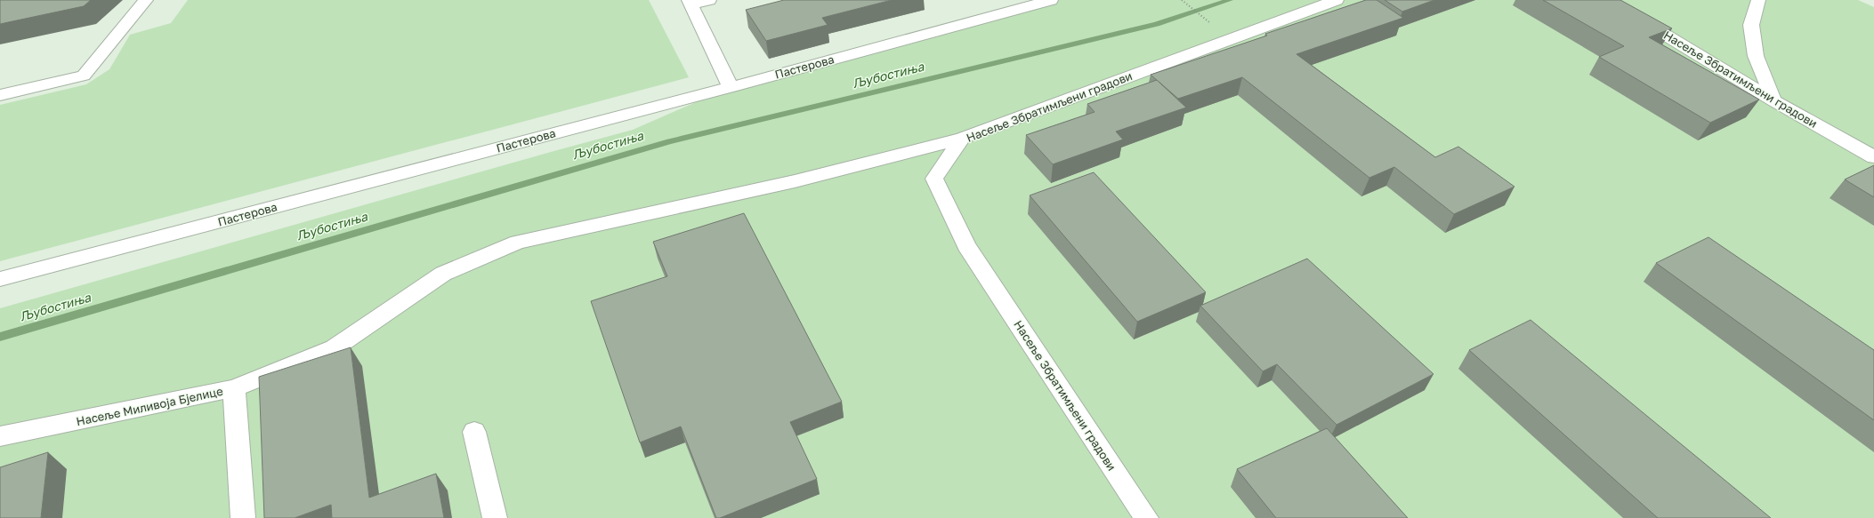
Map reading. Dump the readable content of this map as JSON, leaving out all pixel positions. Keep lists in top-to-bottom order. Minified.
{"streets":{"street":["Пастерова","Насеље Збратимљени градови","Насеље Миливоја Бјелице"]},"water":["Љубостиња"]}
